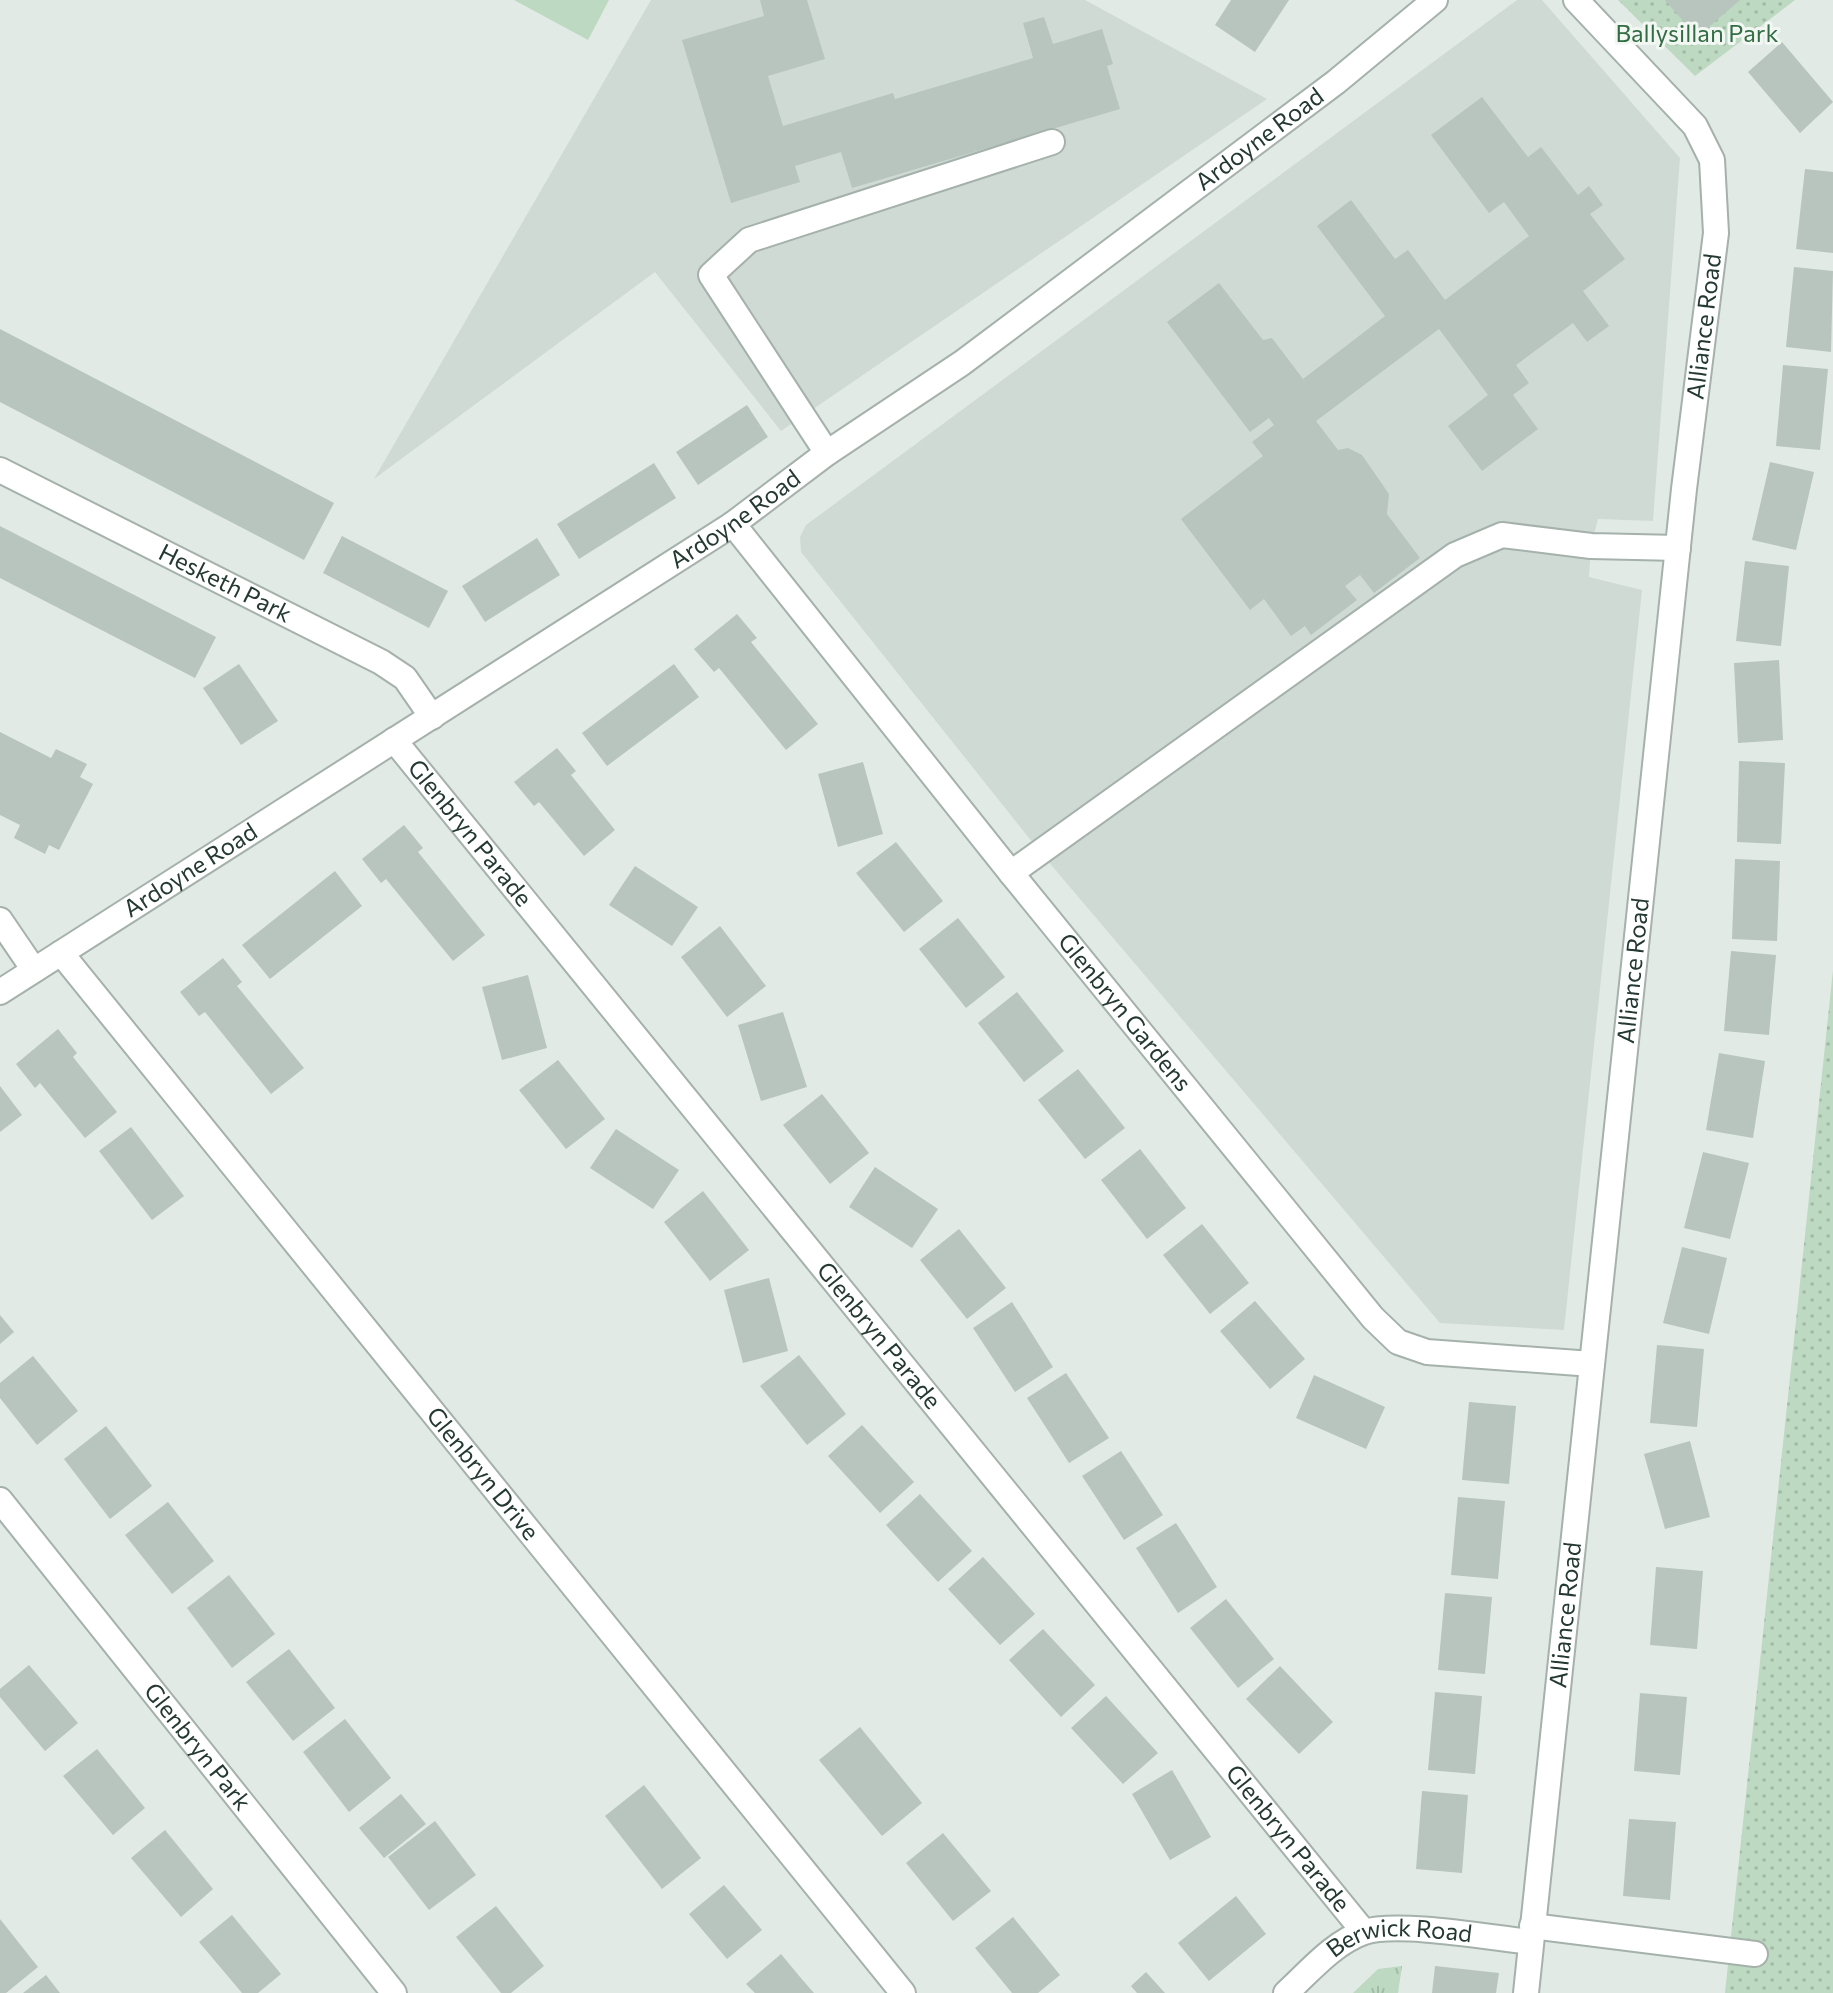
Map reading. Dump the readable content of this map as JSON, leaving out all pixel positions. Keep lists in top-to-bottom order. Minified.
{"streets":{"street":["Ardoyne Road","Alliance Road","Hesketh Park","Glenbryn Parade","Glenbryn Gardens","Glenbryn Drive","Glenbryn Park","Berwick Road"]},"crossings":[["Ardoyne Road","Hesketh Park"],["Ardoyne Road","Glenbryn Parade"],["Ardoyne Road","Glenbryn Gardens"],["Ardoyne Road","Glenbryn Drive"],["Alliance Road","Glenbryn Gardens"],["Alliance Road","Berwick Road"],["Glenbryn Parade","Berwick Road"]],"parks":["Ballysillan Park"]}
